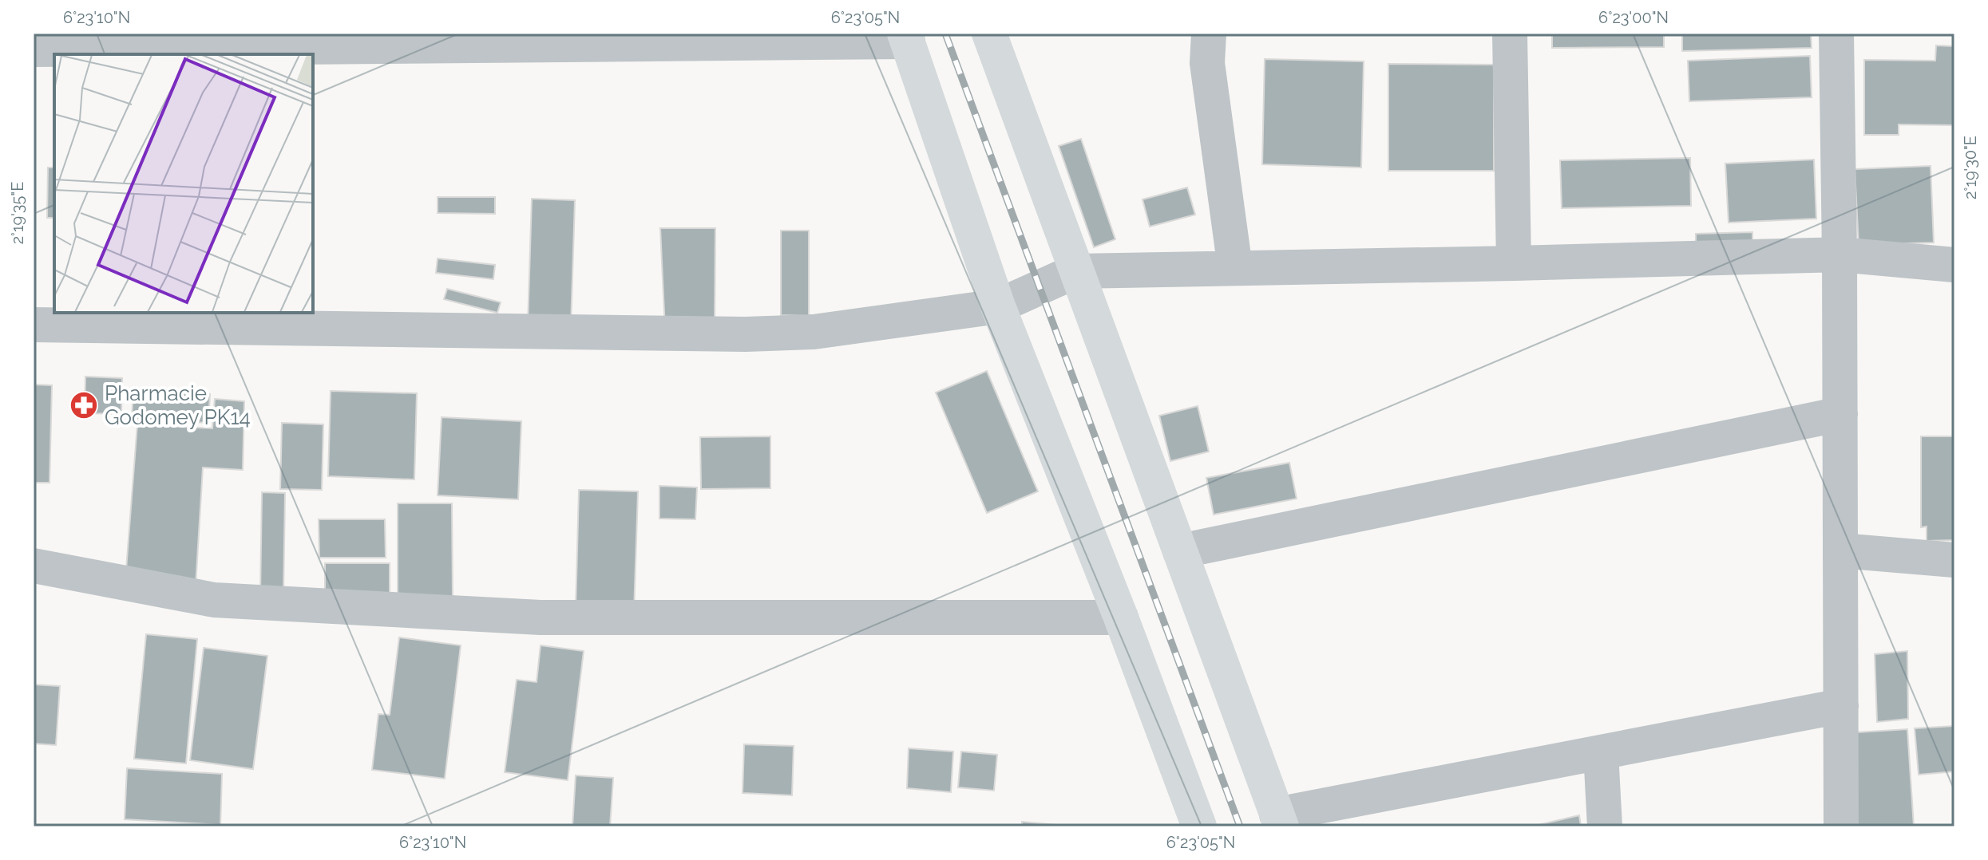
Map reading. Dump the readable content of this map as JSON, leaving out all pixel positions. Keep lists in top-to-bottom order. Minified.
{"places":{"pharmacy":["Pharmacie Godomey PK14"]},"coordinates":["6°23'10\"N","6°23'05\"N","6°23'00\"N","2°19'30\"E","2°19'35\"E"]}
